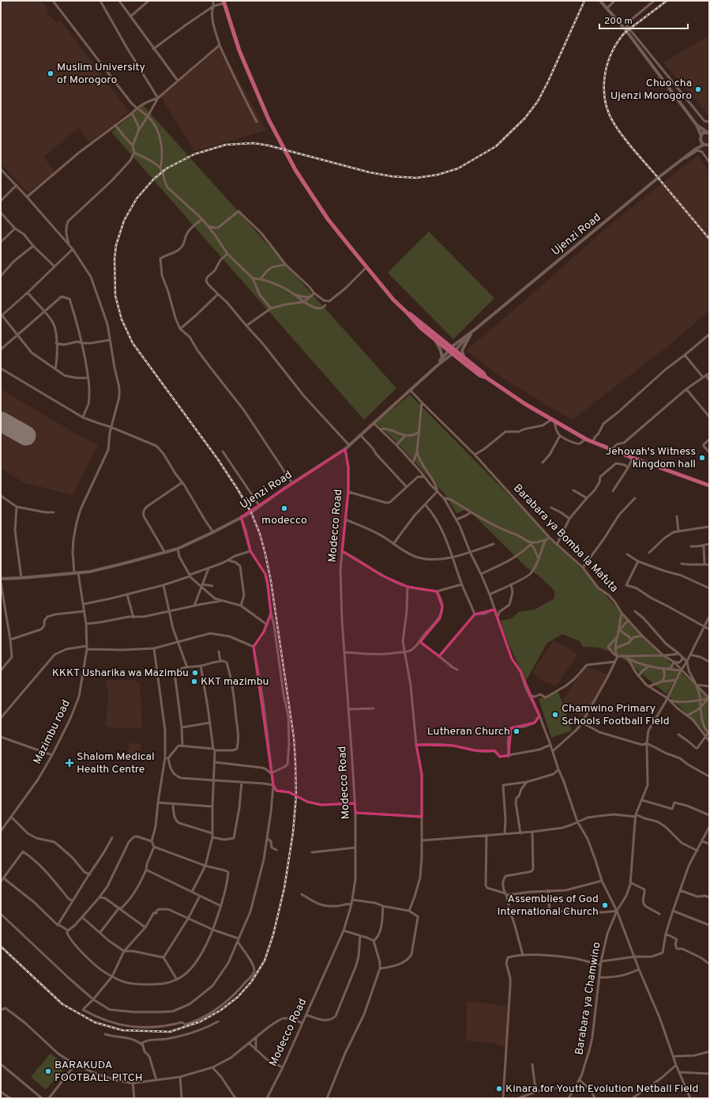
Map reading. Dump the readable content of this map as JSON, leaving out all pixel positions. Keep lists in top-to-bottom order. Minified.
{"streets":{"street":["Ujenzi Road","Modecco Road","Barabara ya Bomba la Mafuta","Mazimbu road","Barabara ya Chamwino"]},"crossings":[["Ujenzi Road","Modecco Road"],["Ujenzi Road","Barabara ya Bomba la Mafuta"],["Ujenzi Road","Mazimbu road"],["Barabara ya Bomba la Mafuta","Barabara ya Chamwino"]],"places":{"other":["Muslim University of Morogoro","Chuo cha Ujenzi Morogoro","Jehovah's Witness kingdom hall","modecco","KKKT Usharika wa Mazimbu","KKT mazimbu","Chamwino Primary Schools Football Field","Lutheran Church","Assemblies of God International Church","BARAKUDA FOOTBALL PITCH","Kinara for Youth Evolution Netball Field"],"health":["Shalom Medical Health Centre"]},"scale_bar":"200 m"}
